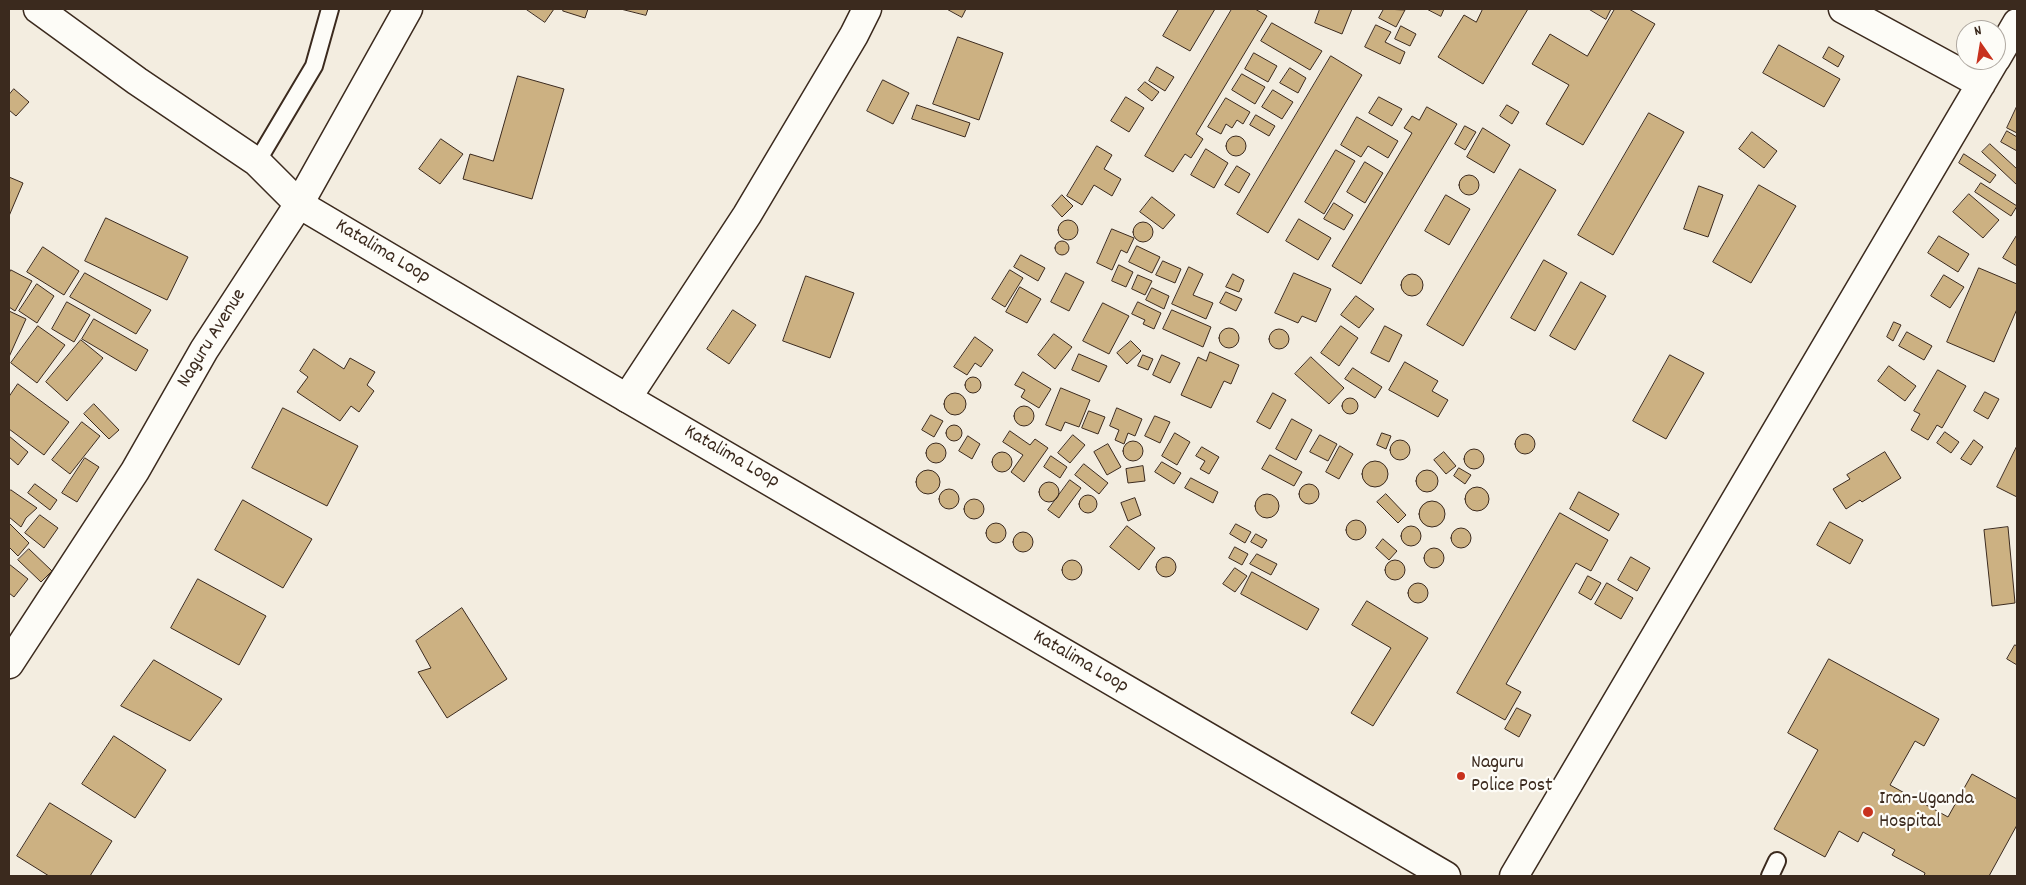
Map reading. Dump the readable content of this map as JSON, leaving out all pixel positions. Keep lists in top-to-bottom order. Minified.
{"streets":{"street":["Katalima Loop","Naguru Avenue"]},"crossings":[["Katalima Loop","Naguru Avenue"]],"places":["Naguru Police Post","Iran-Uganda Hospital"],"north":"top"}
